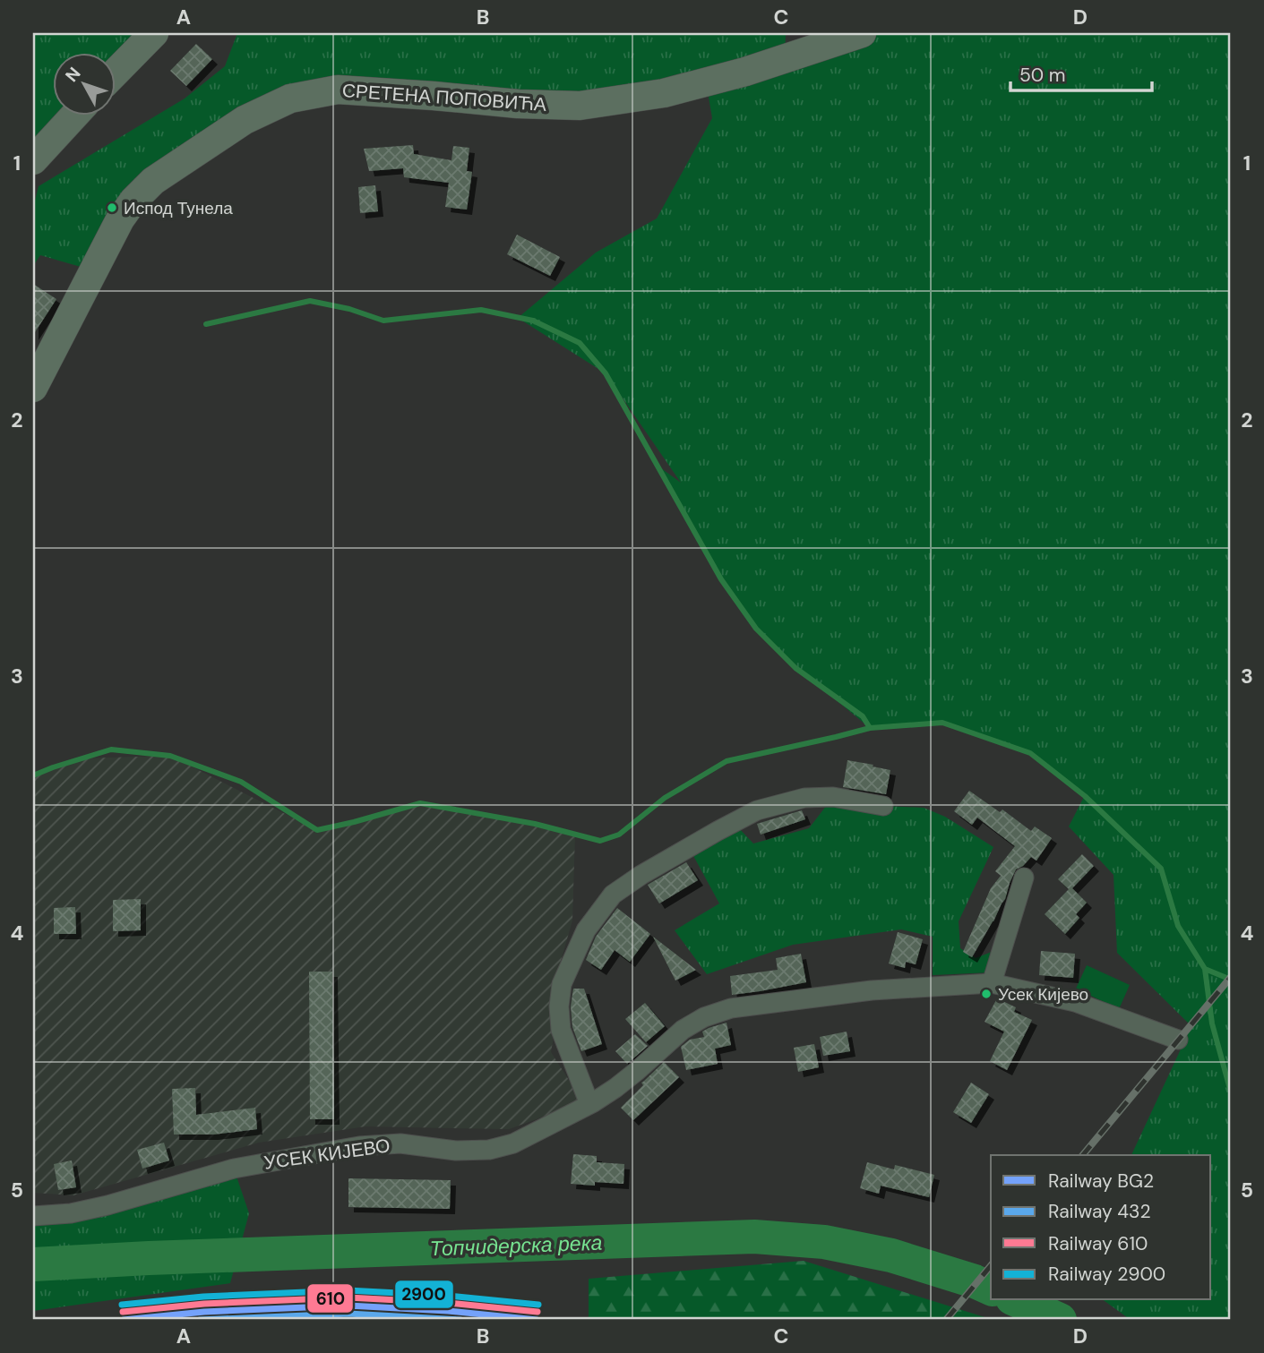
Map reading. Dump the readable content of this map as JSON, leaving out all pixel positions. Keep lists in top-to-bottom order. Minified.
{"streets":{"street":["СРЕТЕНА ПОПОВИЋА","УСЕК КИЈЕВО"]},"water":["Топчидерска река"],"places":["Испод Тунела","Усек Кијево"],"lines":["rail line 2900","rail line 610","rail line BG2","rail line 432"],"legend":["Railway BG2","Railway 432","Railway 610","Railway 2900"],"scale_bar":"50 m","north":"top left","grid":{"columns":["A","B","C","D"],"rows":["1","2","3","4","5"]}}
